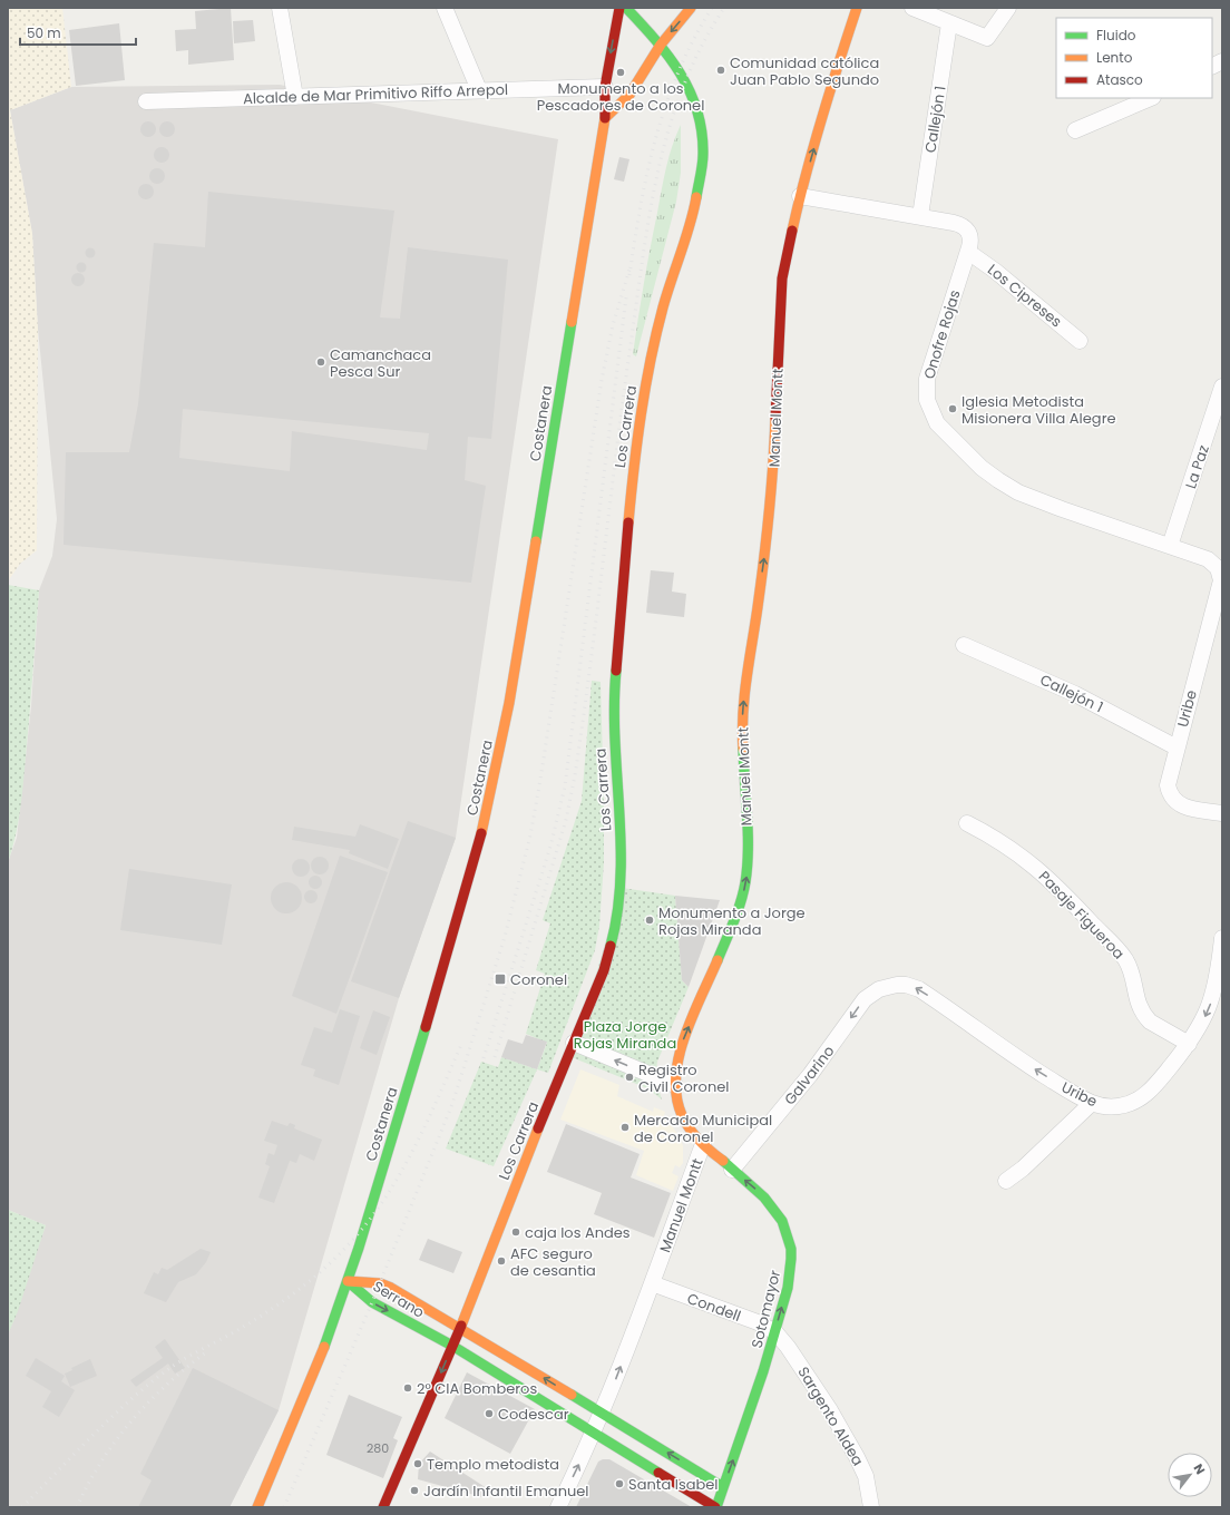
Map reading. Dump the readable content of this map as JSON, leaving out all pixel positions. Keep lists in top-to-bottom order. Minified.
{"streets":{"main road":["Manuel Montt","Costanera","Los Carrera","Serrano","Sotomayor"],"street":["Alcalde de Mar Primitivo Riffo Arrepol","Callejón 1","Los Cipreses","Onofre Rojas","La Paz","Uribe","Pasaje Figueroa","Galvarino","Condell","Sargento Aldea"]},"crossings":[["Alcalde de Mar Primitivo Riffo Arrepol","Costanera"],["Callejón 1","Onofre Rojas"],["Callejón 1","Uribe"],["Los Cipreses","Onofre Rojas"],["Onofre Rojas","Manuel Montt"],["Onofre Rojas","La Paz"],["Onofre Rojas","Uribe"],["Manuel Montt","Serrano"],["Manuel Montt","Condell"],["Manuel Montt","Sotomayor"],["Costanera","Serrano"],["Los Carrera","Serrano"],["Uribe","Pasaje Figueroa"],["Uribe","Galvarino"],["Galvarino","Sotomayor"],["Serrano","Sotomayor"],["Condell","Sotomayor"],["Condell","Sargento Aldea"],["Sotomayor","Sargento Aldea"]],"one_way":["Manuel Montt","Galvarino","Sotomayor"],"parks":["Plaza Jorge Rojas Miranda"],"places":{"other":["Comunidad católica Juan Pablo Segundo","Monumento a los Pescadores de Coronel","Camanchaca Pesca Sur","Iglesia Metodista Misionera Villa Alegre","Monumento a Jorge Rojas Miranda","Registro Civil Coronel","Mercado Municipal de Coronel","caja los Andes","AFC seguro de cesantia","2° CIA Bomberos","Codescar","Templo metodista","Santa Isabel","Jardín Infantil Emanuel"],"transit":["Coronel"]},"house_numbers":["280"],"legend":["Fluido","Lento","Atasco"],"scale_bar":"50 m","north":"top right"}
